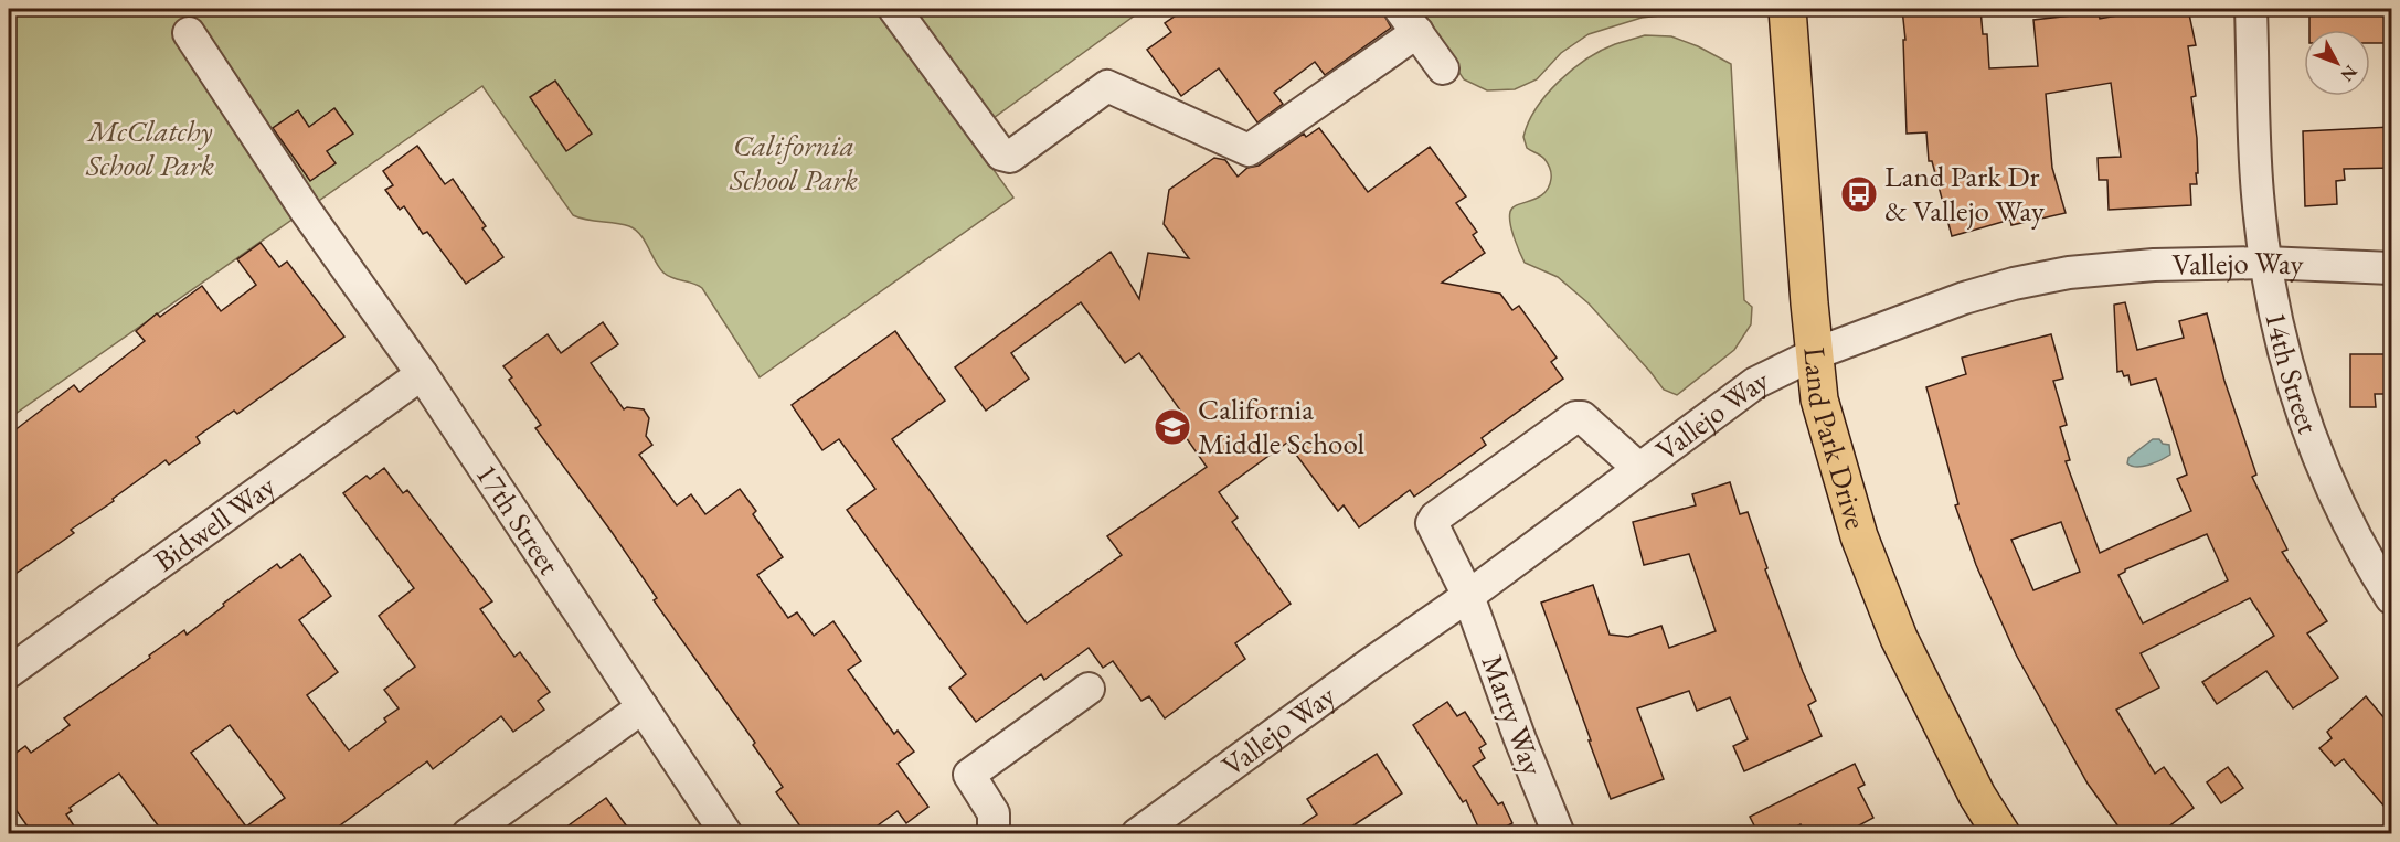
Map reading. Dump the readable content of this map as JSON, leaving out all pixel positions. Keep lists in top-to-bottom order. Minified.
{"streets":{"main road":["Land Park Drive"],"street":["Vallejo Way","14th Street","17th Street","Bidwell Way","Marty Way"]},"crossings":[["Vallejo Way","14th Street"],["Vallejo Way","Land Park Drive"],["Vallejo Way","Marty Way"],["17th Street","Bidwell Way"]],"parks":["McClatchy School Park","California School Park"],"places":{"bus stop":["Land Park Dr & Vallejo Way"],"school or university":["California Middle School"]},"north":"bottom right"}
